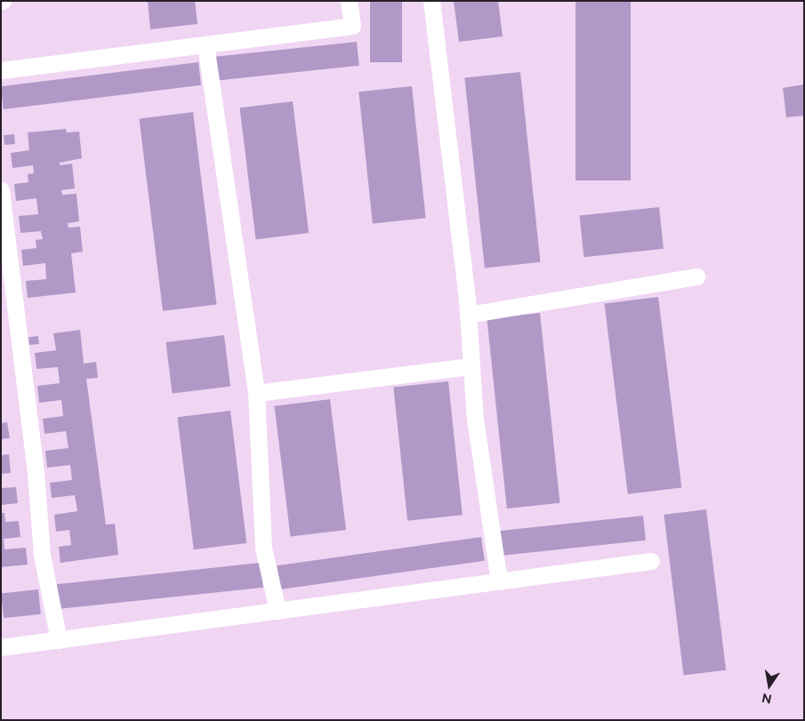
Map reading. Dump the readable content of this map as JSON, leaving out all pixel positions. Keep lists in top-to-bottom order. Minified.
{"north":"bottom"}
